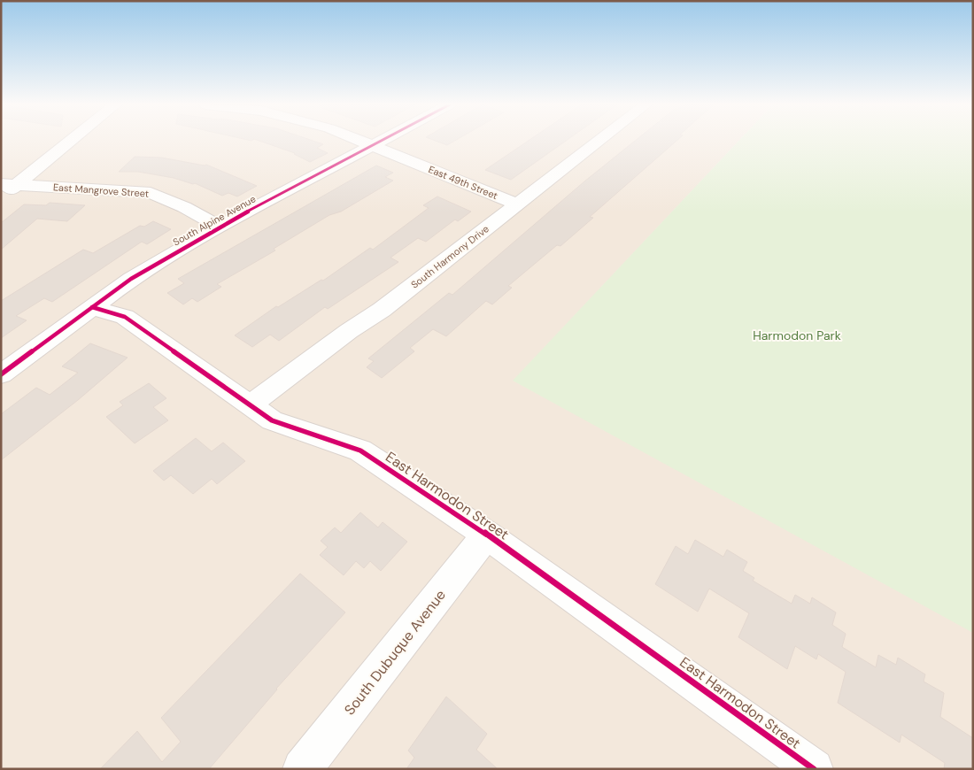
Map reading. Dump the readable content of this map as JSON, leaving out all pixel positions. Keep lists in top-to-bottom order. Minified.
{"streets":{"street":["East 49th Street","East Mangrove Street","South Alpine Avenue","South Harmony Drive","East Harmodon Street","South Dubuque Avenue"]},"crossings":[["East 49th Street","South Alpine Avenue"],["East 49th Street","South Harmony Drive"],["East Mangrove Street","South Alpine Avenue"],["South Alpine Avenue","East Harmodon Street"],["South Harmony Drive","East Harmodon Street"],["East Harmodon Street","South Dubuque Avenue"]],"parks":["Harmodon Park"]}
